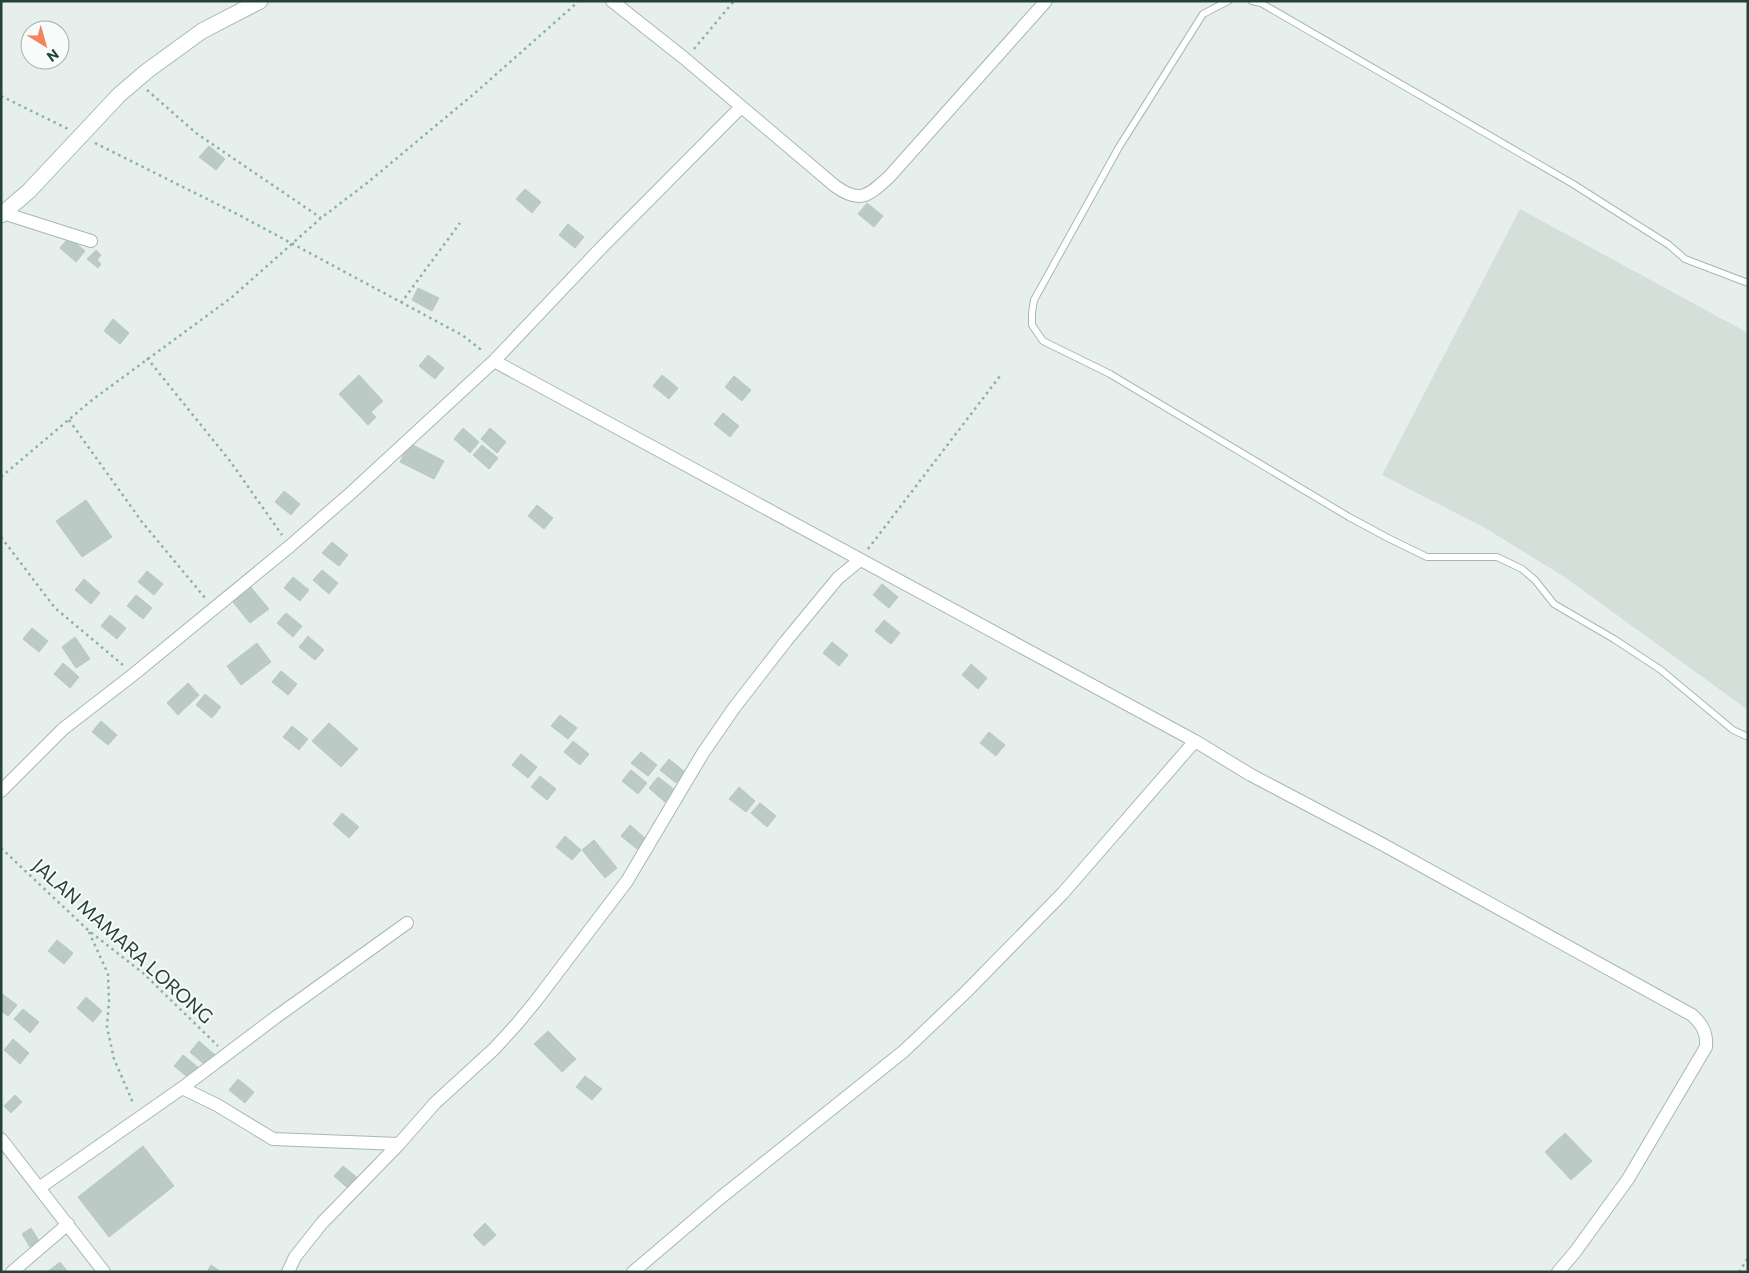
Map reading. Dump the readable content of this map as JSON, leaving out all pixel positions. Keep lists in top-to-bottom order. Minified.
{"streets":{"path":["JALAN MAMARA LORONG"]},"north":"bottom right"}
